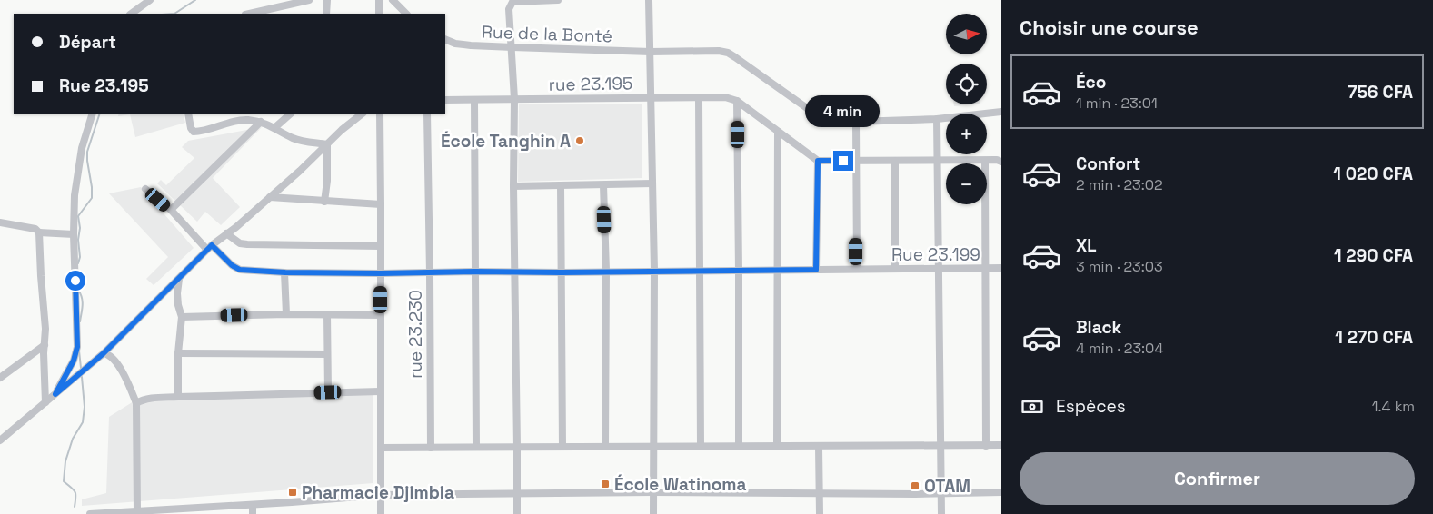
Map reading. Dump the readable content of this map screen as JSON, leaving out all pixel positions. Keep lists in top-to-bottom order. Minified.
{"streets":{"street":["Rue de la Bonté","rue 23.195","Rue 23.199","rue 23.230"]},"crossings":[["Rue 23.199","rue 23.230"]],"places":{"other":["École Tanghin A"],"transit":["École Watinoma","OTAM","Pharmacie Djimbia"]},"north":"right","page":{"heading":"Choisir une course","map_buttons":["+","−"],"banner":["Départ","Rue 23.195"],"list":[{"name":"Éco","note":"1 min · 23:01","value":"756 CFA"},{"name":"Confort","note":"2 min · 23:02","value":"1 020 CFA"},{"name":"XL","note":"3 min · 23:03","value":"1 290 CFA"},{"name":"Black","note":"4 min · 23:04","value":"1 270 CFA"}],"bubble":"4 min","pay":["Espèces","1.4 km"],"buttons":"Confirmer"}}
